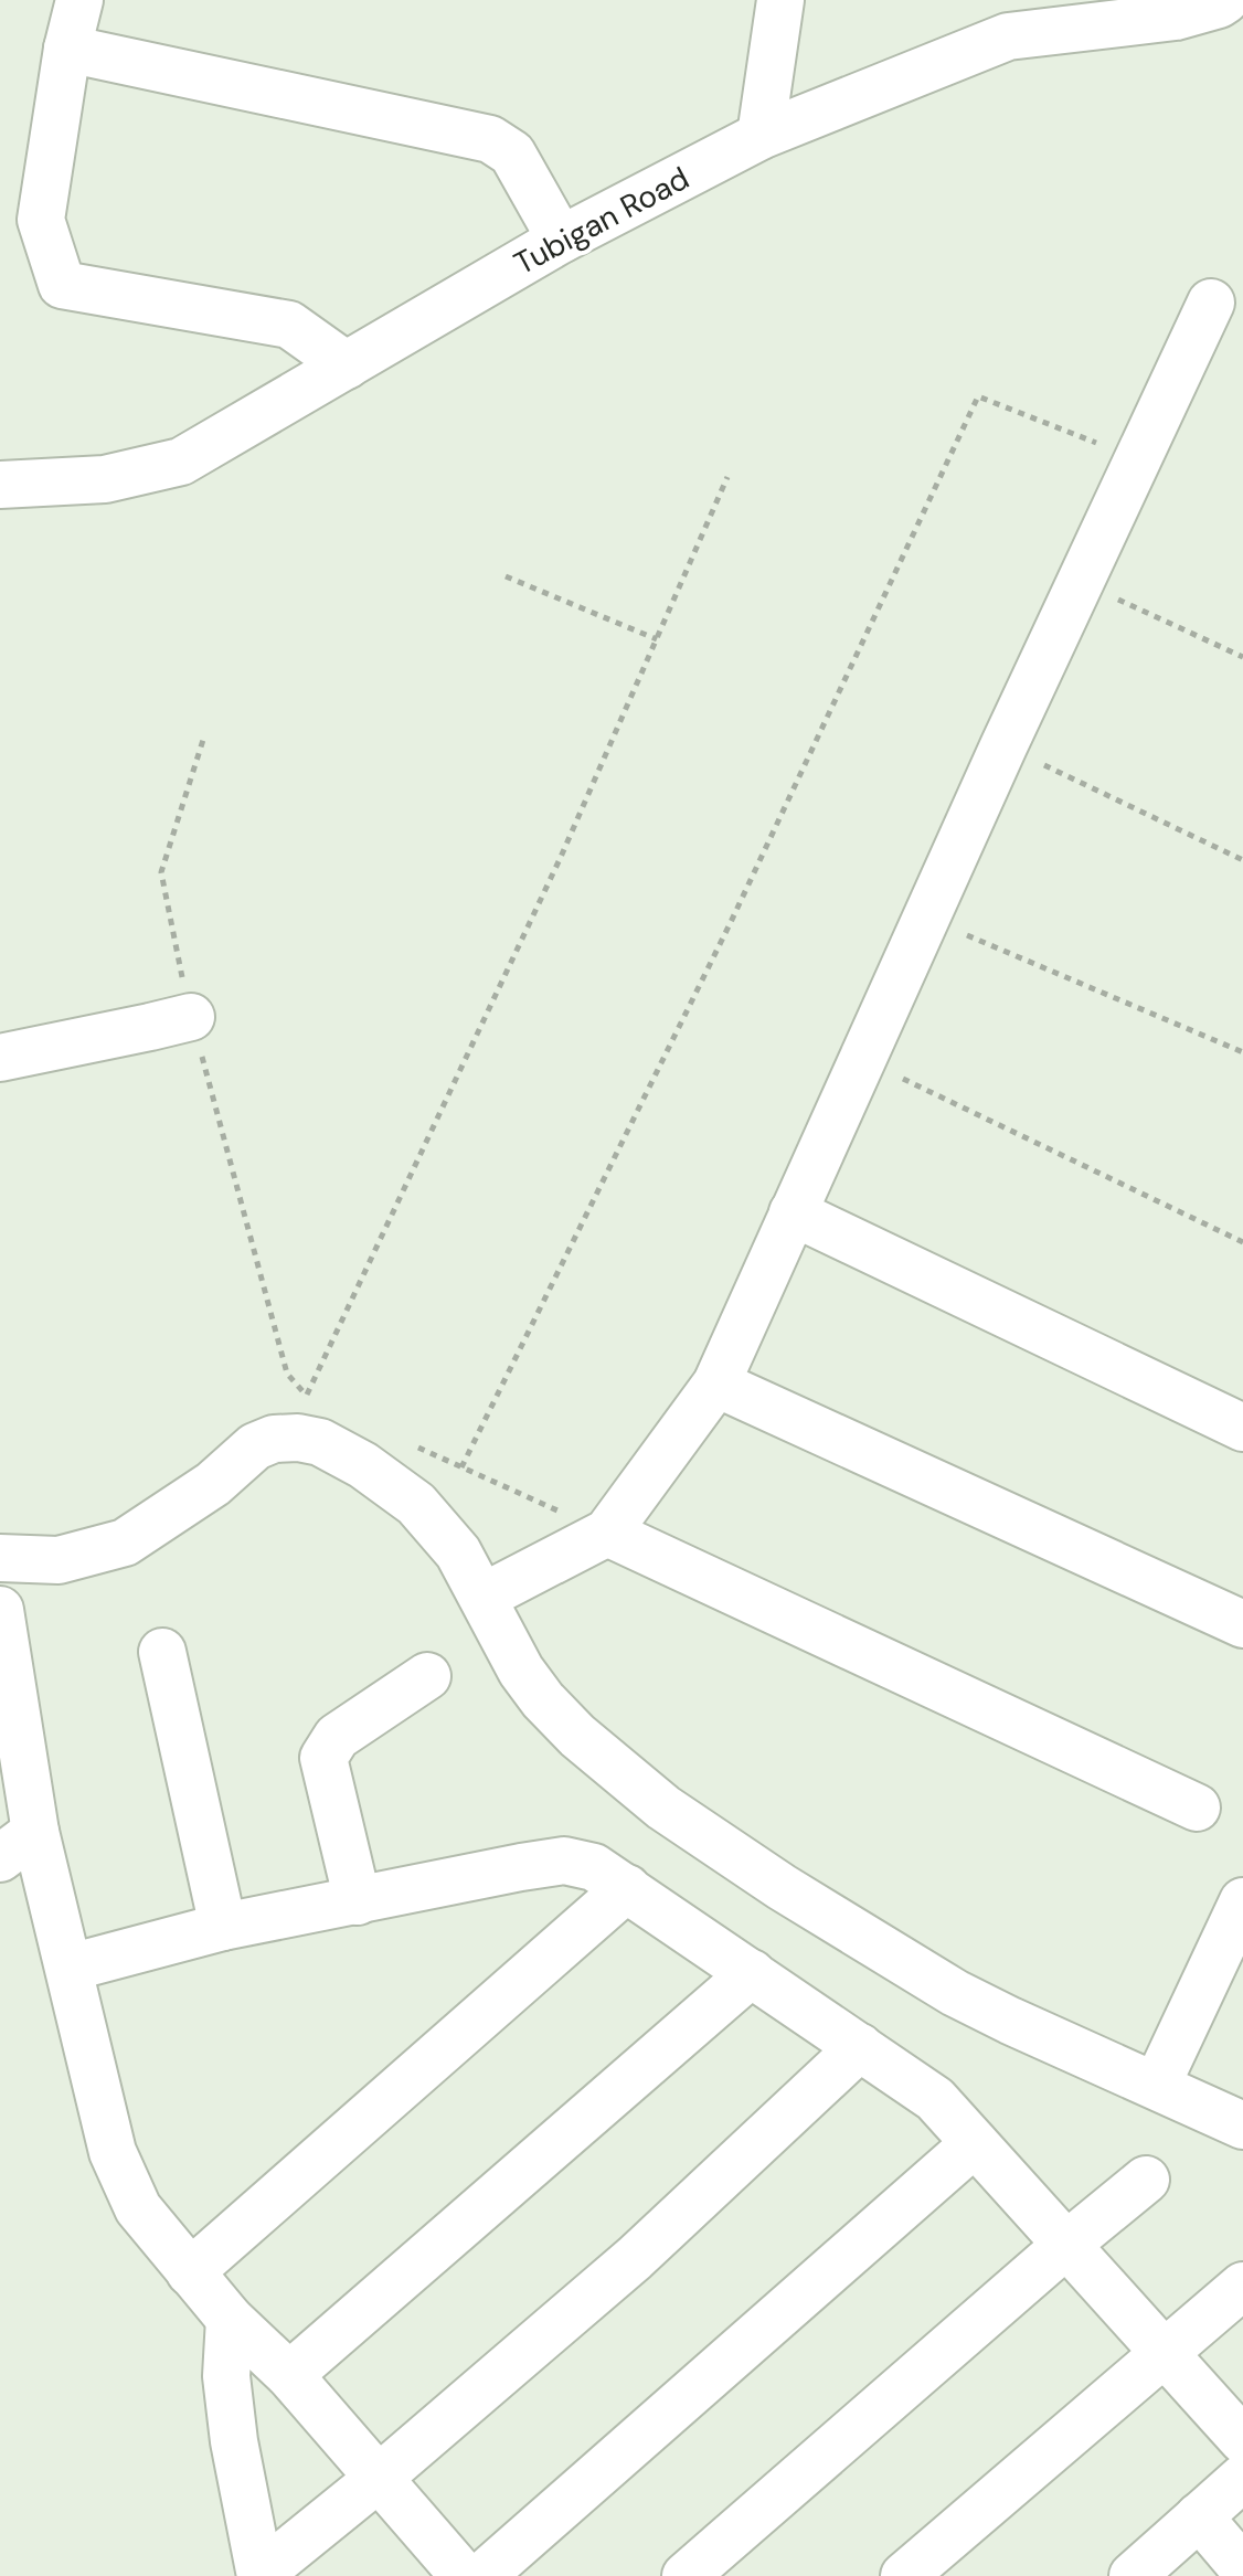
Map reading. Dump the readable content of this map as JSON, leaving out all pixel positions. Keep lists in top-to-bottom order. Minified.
{"streets":{"street":["Tubigan Road"]}}
